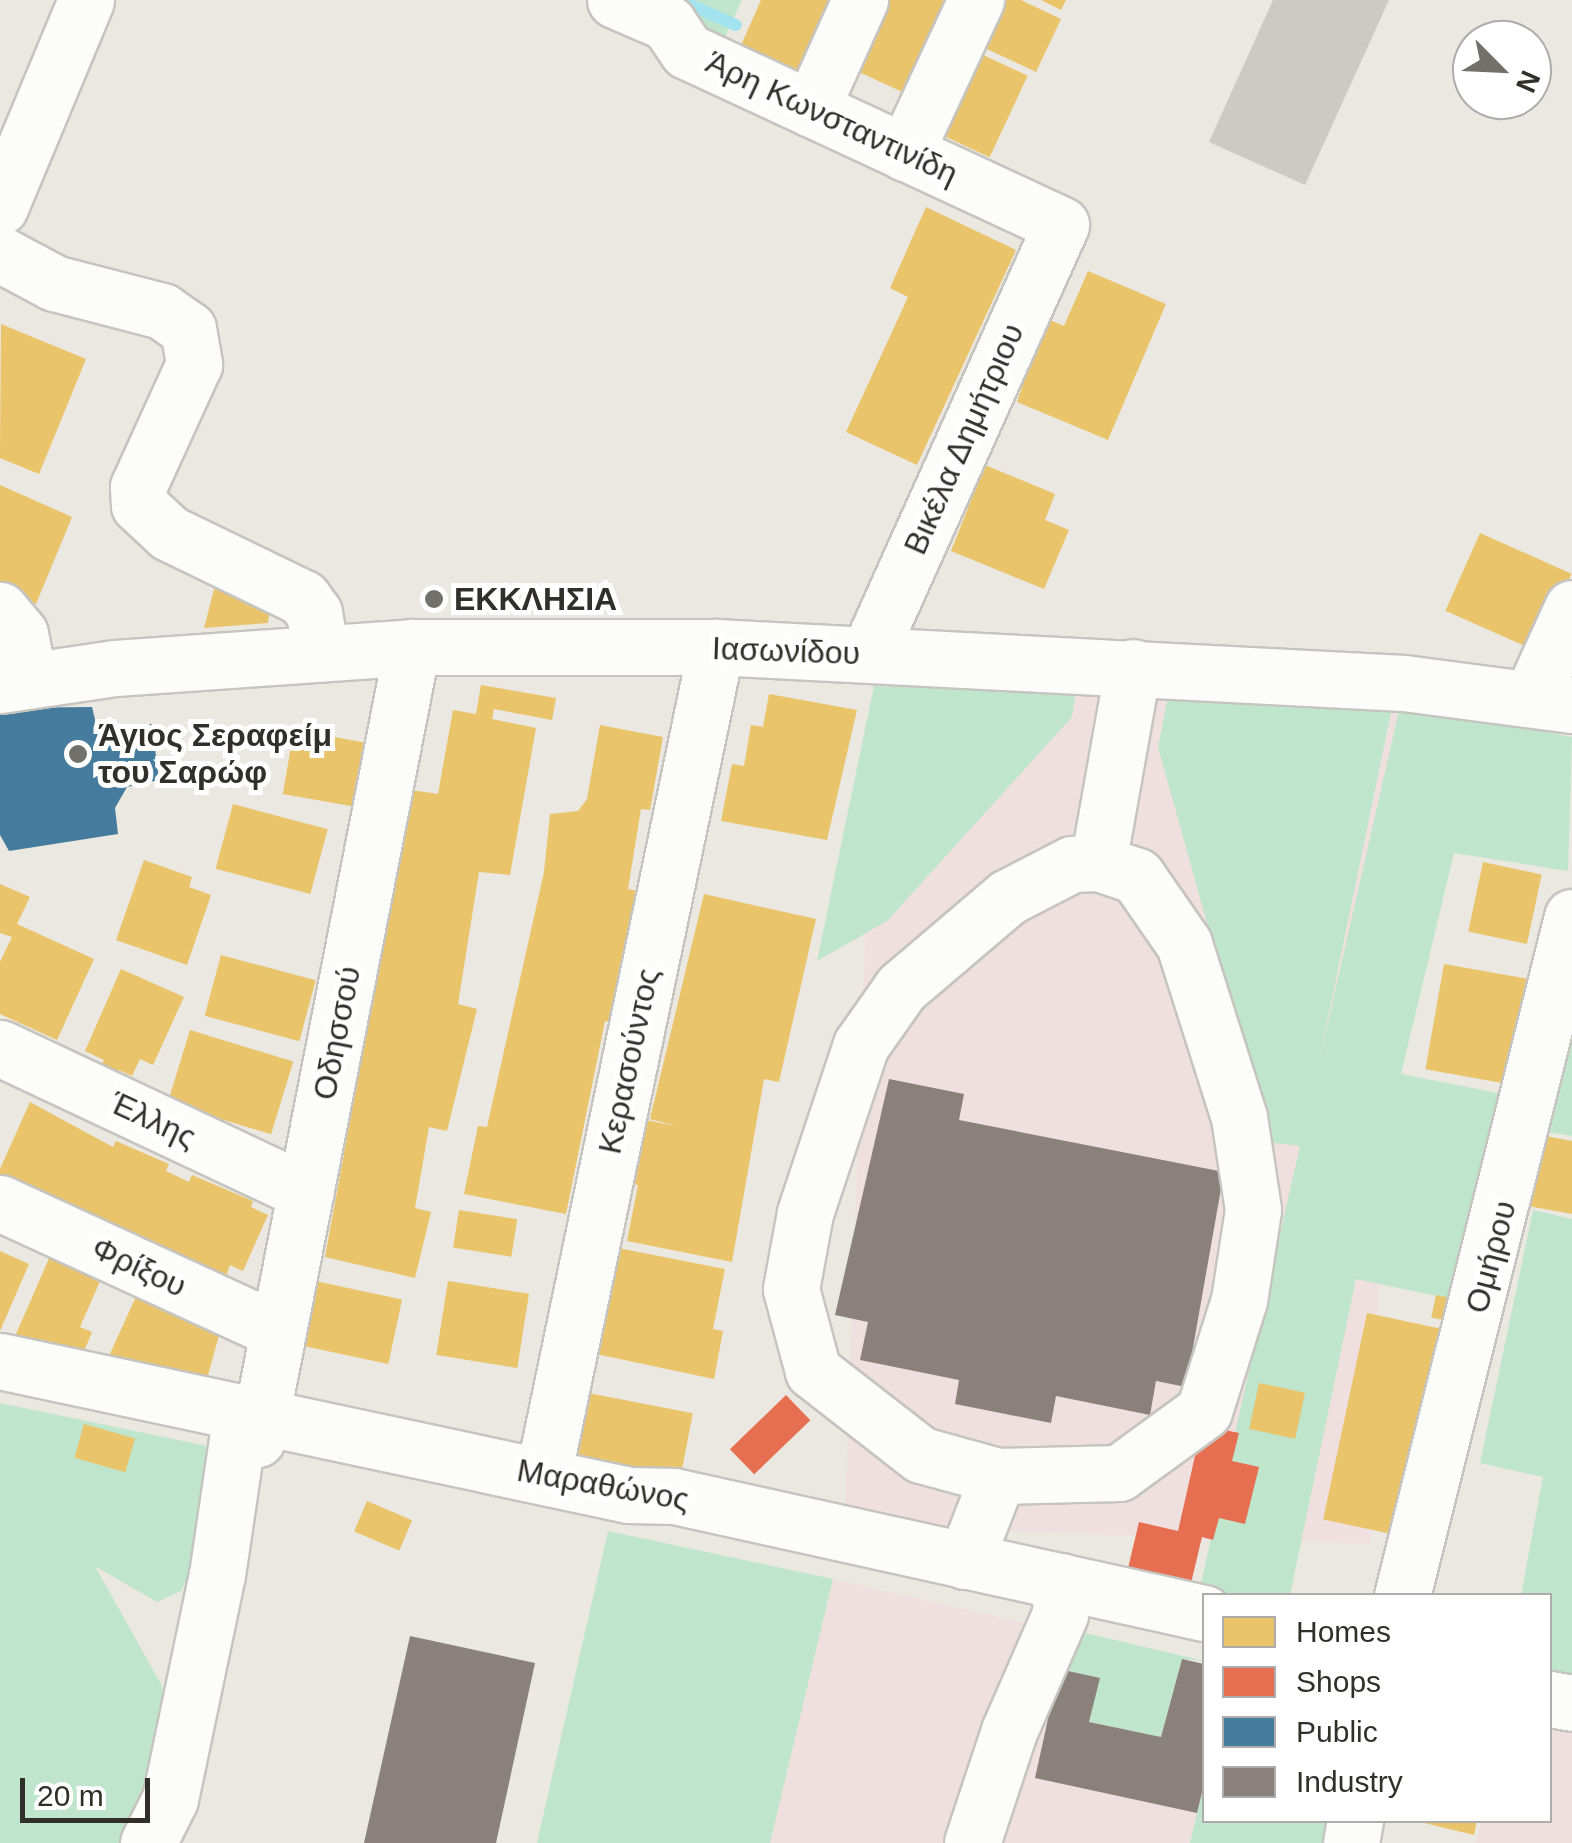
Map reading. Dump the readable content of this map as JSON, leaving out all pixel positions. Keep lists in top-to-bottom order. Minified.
{"streets":{"street":["Άρη Κωνσταντινίδη","Βικέλα Δημήτριου","Ιασωνίδου","Οδησσού","Κερασούντος","Έλλης","Ομήρου","Φρίξου","Μαραθώνος"]},"crossings":[["Άρη Κωνσταντινίδη","Βικέλα Δημήτριου"],["Βικέλα Δημήτριου","Ιασωνίδου"],["Ιασωνίδου","Οδησσού"],["Ιασωνίδου","Κερασούντος"],["Οδησσού","Έλλης"],["Οδησσού","Φρίξου"],["Οδησσού","Μαραθώνος"],["Κερασούντος","Μαραθώνος"]],"places":["ΕΚΚΛΗΣΙΑ","Άγιος Σεραφείμ του Σαρώφ"],"legend":["Homes","Shops","Public","Industry"],"scale_bar":"20 m","north":"bottom right"}
